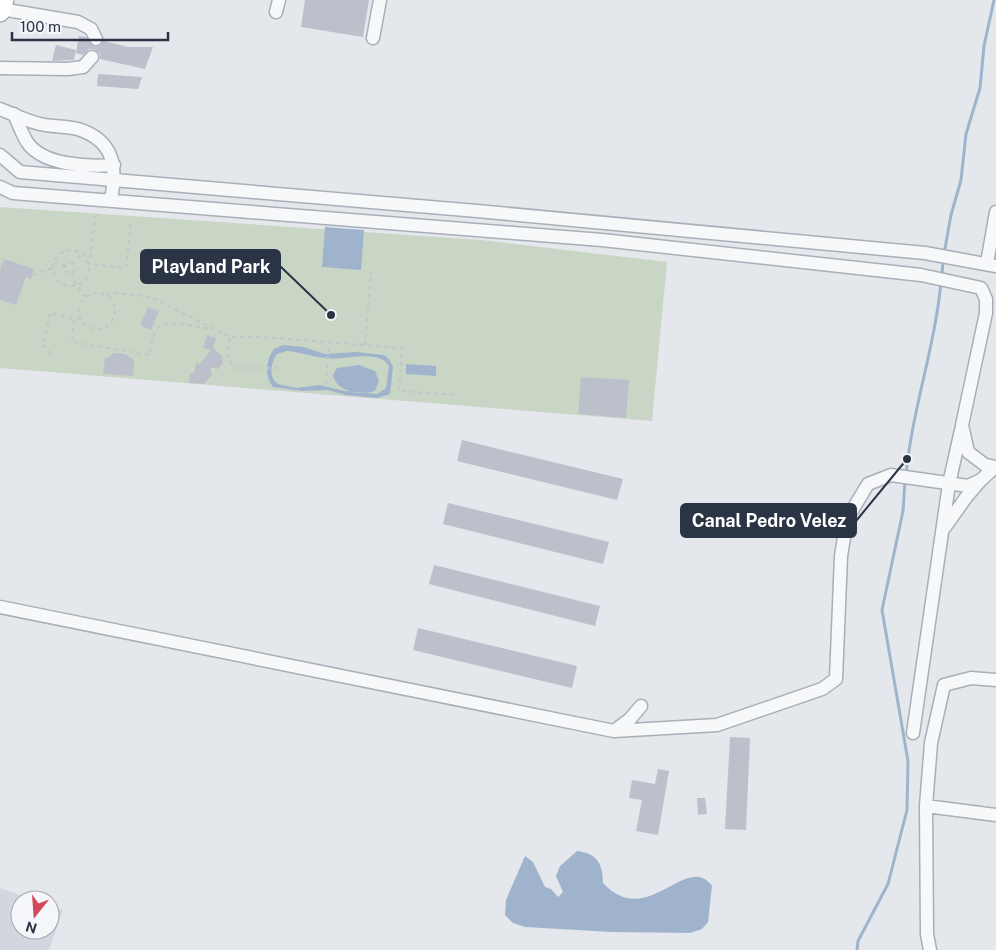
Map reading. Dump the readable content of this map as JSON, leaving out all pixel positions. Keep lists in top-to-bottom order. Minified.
{"places":["Playland Park","Canal Pedro Velez"],"scale_bar":"100 m","north":"bottom"}
